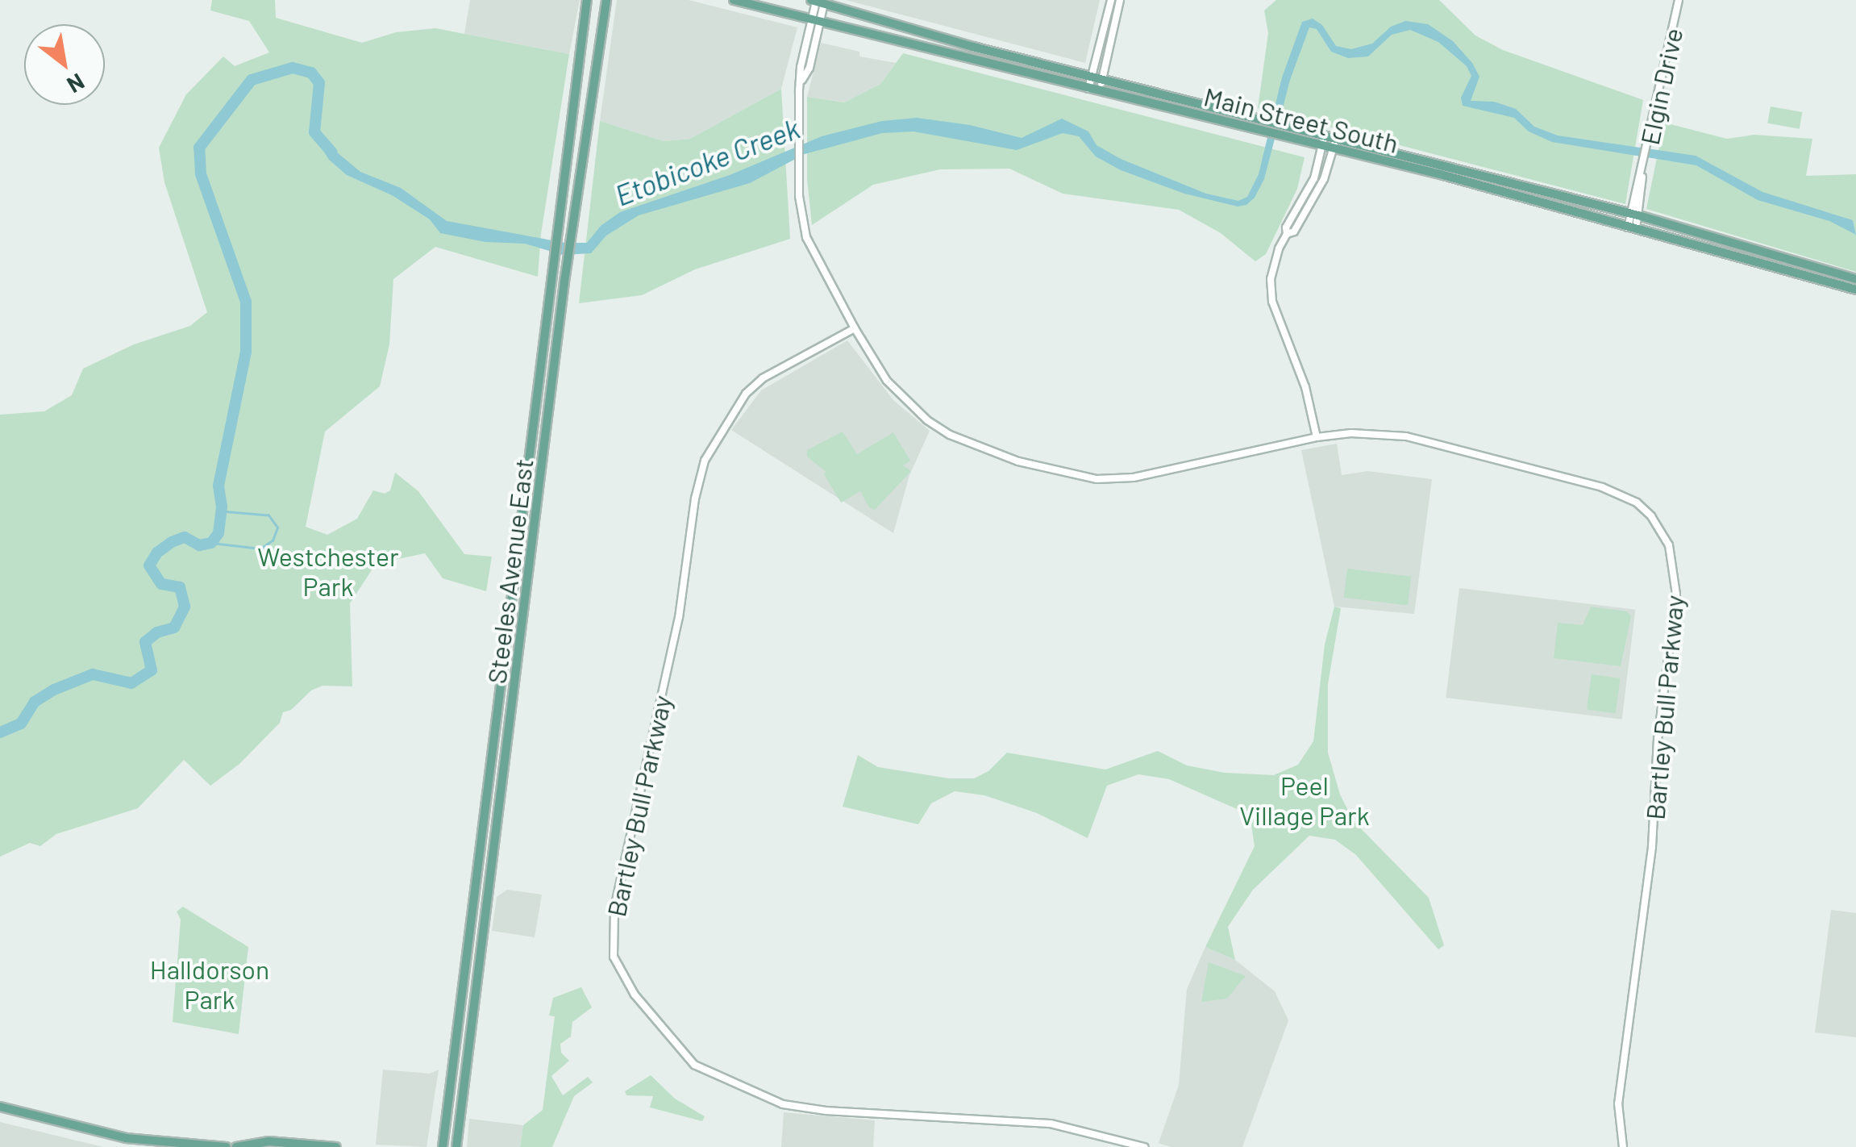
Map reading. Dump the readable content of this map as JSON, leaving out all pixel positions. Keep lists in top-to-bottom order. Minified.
{"streets":{"main road":["Main Street South","Steeles Avenue East"],"street":["Elgin Drive","Bartley Bull Parkway"]},"crossings":[["Elgin Drive","Main Street South"],["Main Street South","Bartley Bull Parkway"]],"water":["Etobicoke Creek"],"parks":["Westchester Park","Peel Village Park","Halldorson Park"],"north":"bottom right"}
